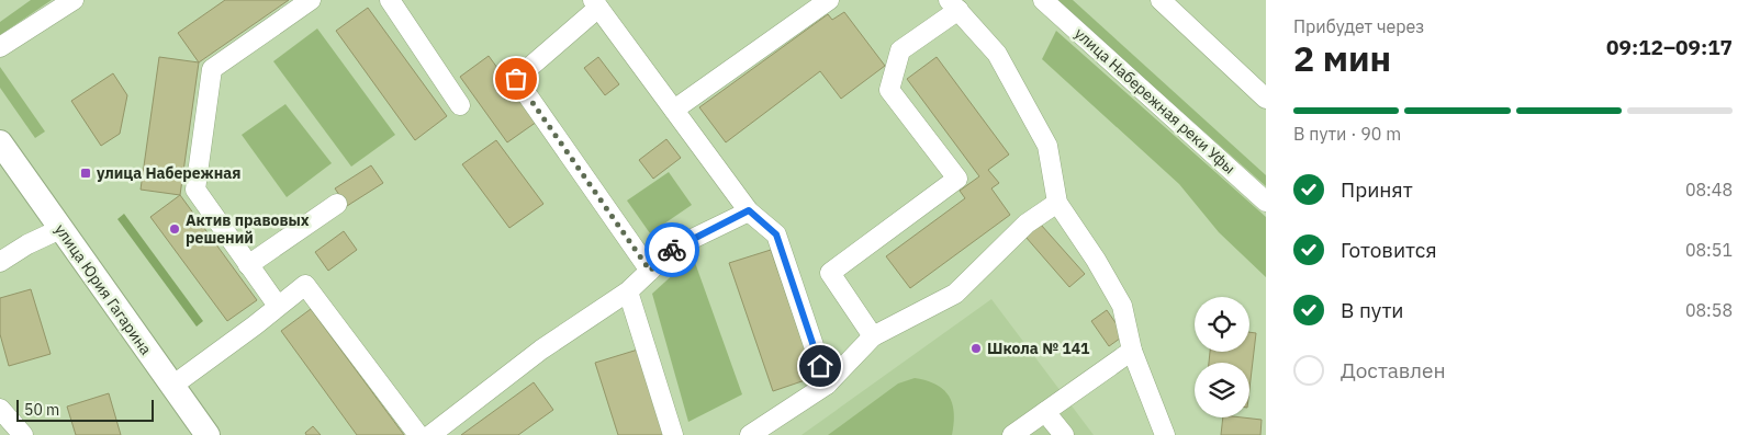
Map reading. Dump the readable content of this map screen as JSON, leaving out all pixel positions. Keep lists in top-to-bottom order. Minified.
{"streets":{"main road":["улица Юрия Гагарина"],"street":["улица Набережная реки Уфы"]},"places":{"transit":["улица Набережная"],"other":["Актив правовых решений","Школа № 141"]},"scale_bar":"50 m","page":{"heading":["2 мин","Прибудет через","09:12–09:17"],"bar":"В пути · 90 m","list":[["Принят","08:48"],["Готовится","08:51"],["В пути","08:58"],"Доставлен"],"scale":"50 m"}}
